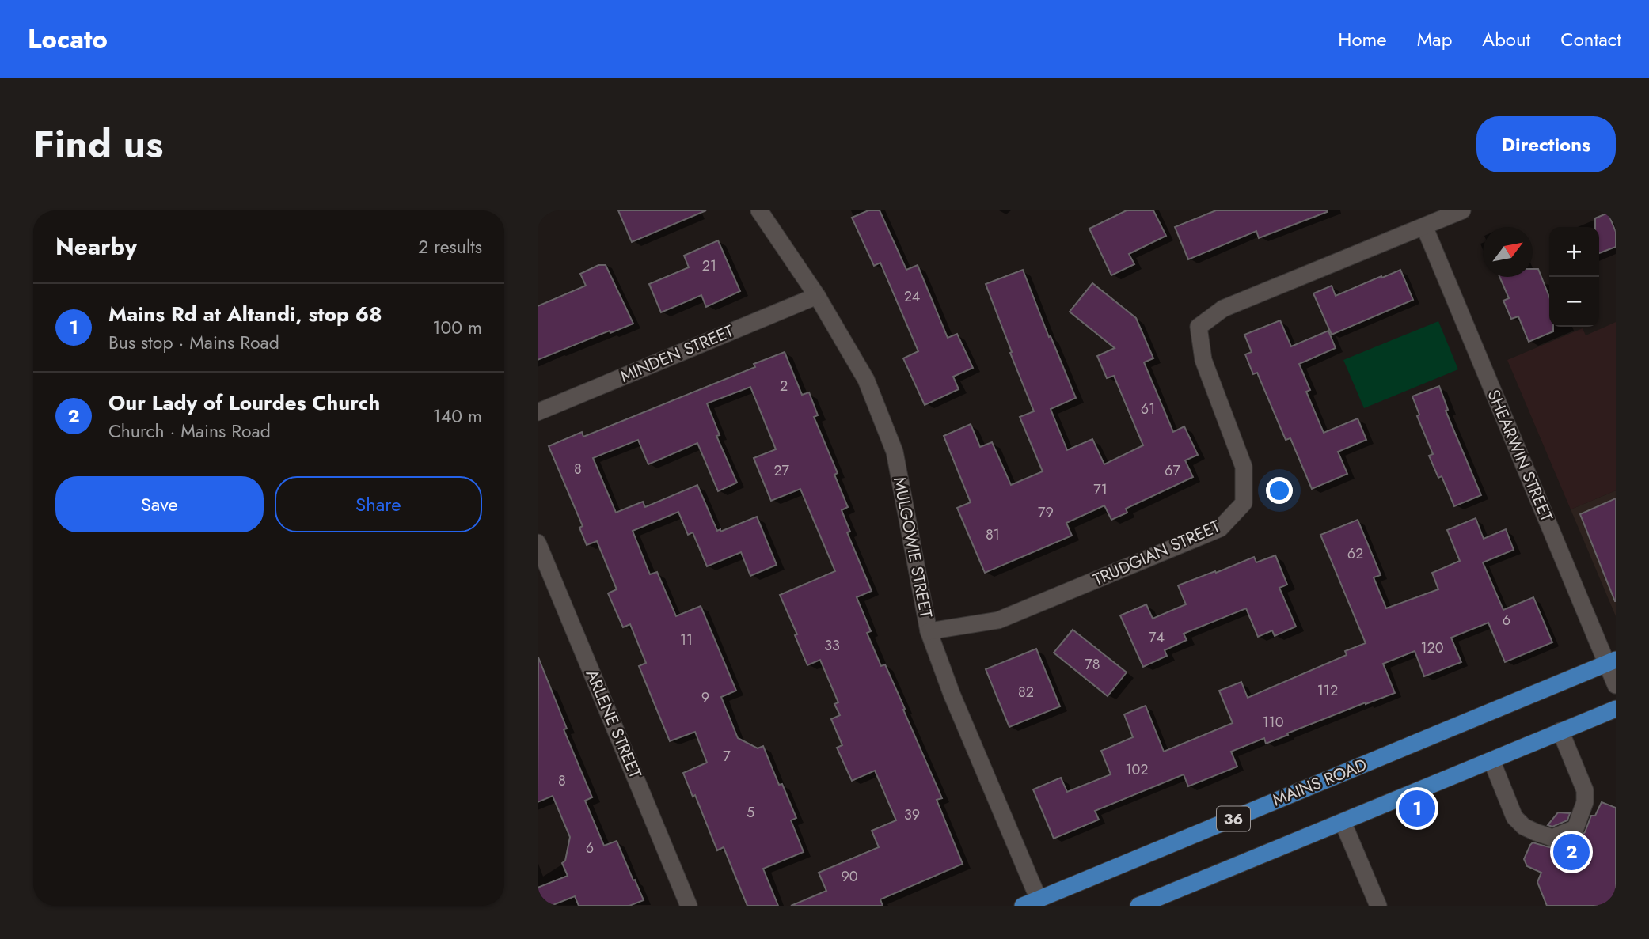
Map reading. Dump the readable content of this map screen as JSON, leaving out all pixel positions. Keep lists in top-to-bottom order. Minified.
{"streets":{"main road":["MAINS ROAD","36"],"street":["MINDEN STREET","SHEARWIN STREET","MULGOWIE STREET","TRUDGIAN STREET","ARLENE STREET"]},"crossings":[["MINDEN STREET","MULGOWIE STREET"],["SHEARWIN STREET","TRUDGIAN STREET"],["SHEARWIN STREET","MAINS ROAD"],["MULGOWIE STREET","TRUDGIAN STREET"],["MULGOWIE STREET","MAINS ROAD"]],"house_numbers":["21","24","2","61","8","27","67","71","79","81","62","6","74","11","33","120","78","112","82","9","110","7","102","8","5","39","6","90"],"north":"top right","page":{"header":"Locato","nav":["Home","Map","About","Contact"],"title":"Find us","buttons":["Directions",["Save","Share"]],"heading":["Nearby","2 results"],"map_buttons":["+","−"],"list":[{"mark":"1","name":"Mains Rd at Altandi, stop 68","note":"Bus stop · Mains Road","value":"100 m"},{"mark":"2","name":"Our Lady of Lourdes Church","note":"Church · Mains Road","value":"140 m"}],"pins":["1","2"]}}
